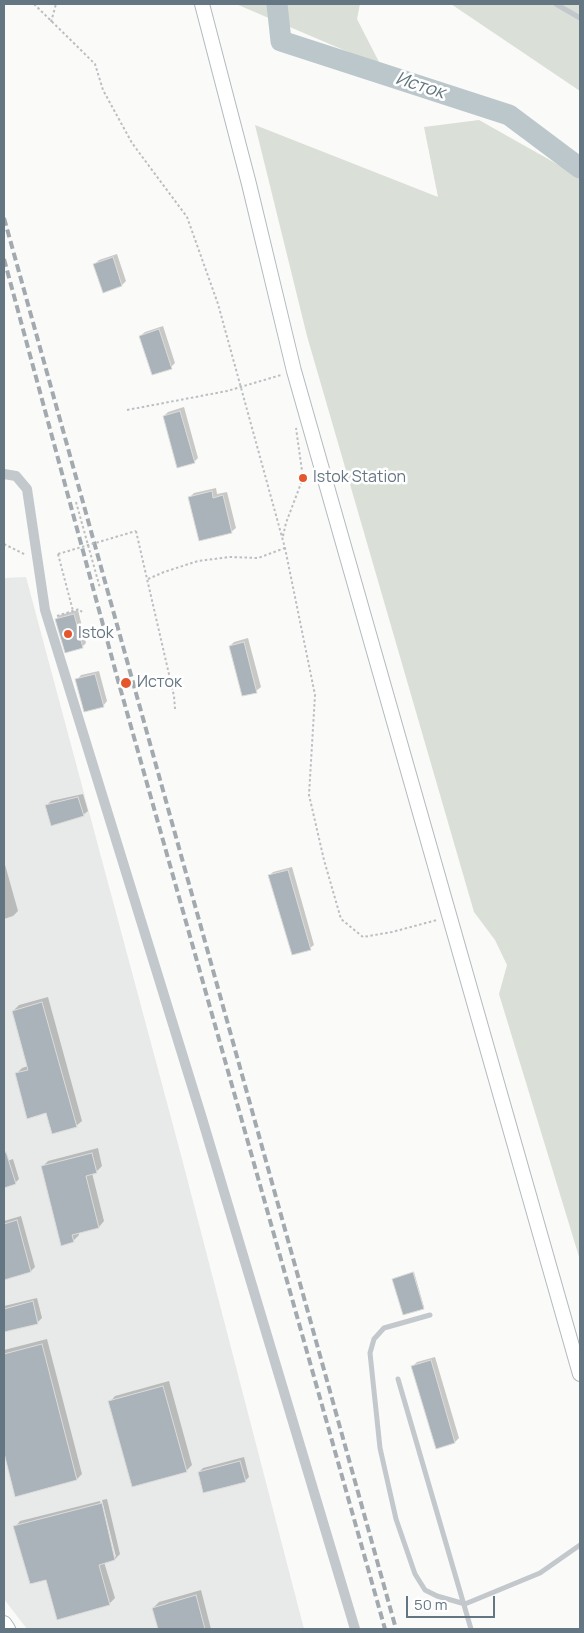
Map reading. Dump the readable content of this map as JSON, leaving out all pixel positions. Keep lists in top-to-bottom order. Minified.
{"water":["Исток"],"places":["Istok Station","Istok","Исток"],"scale_bar":"50 m"}
